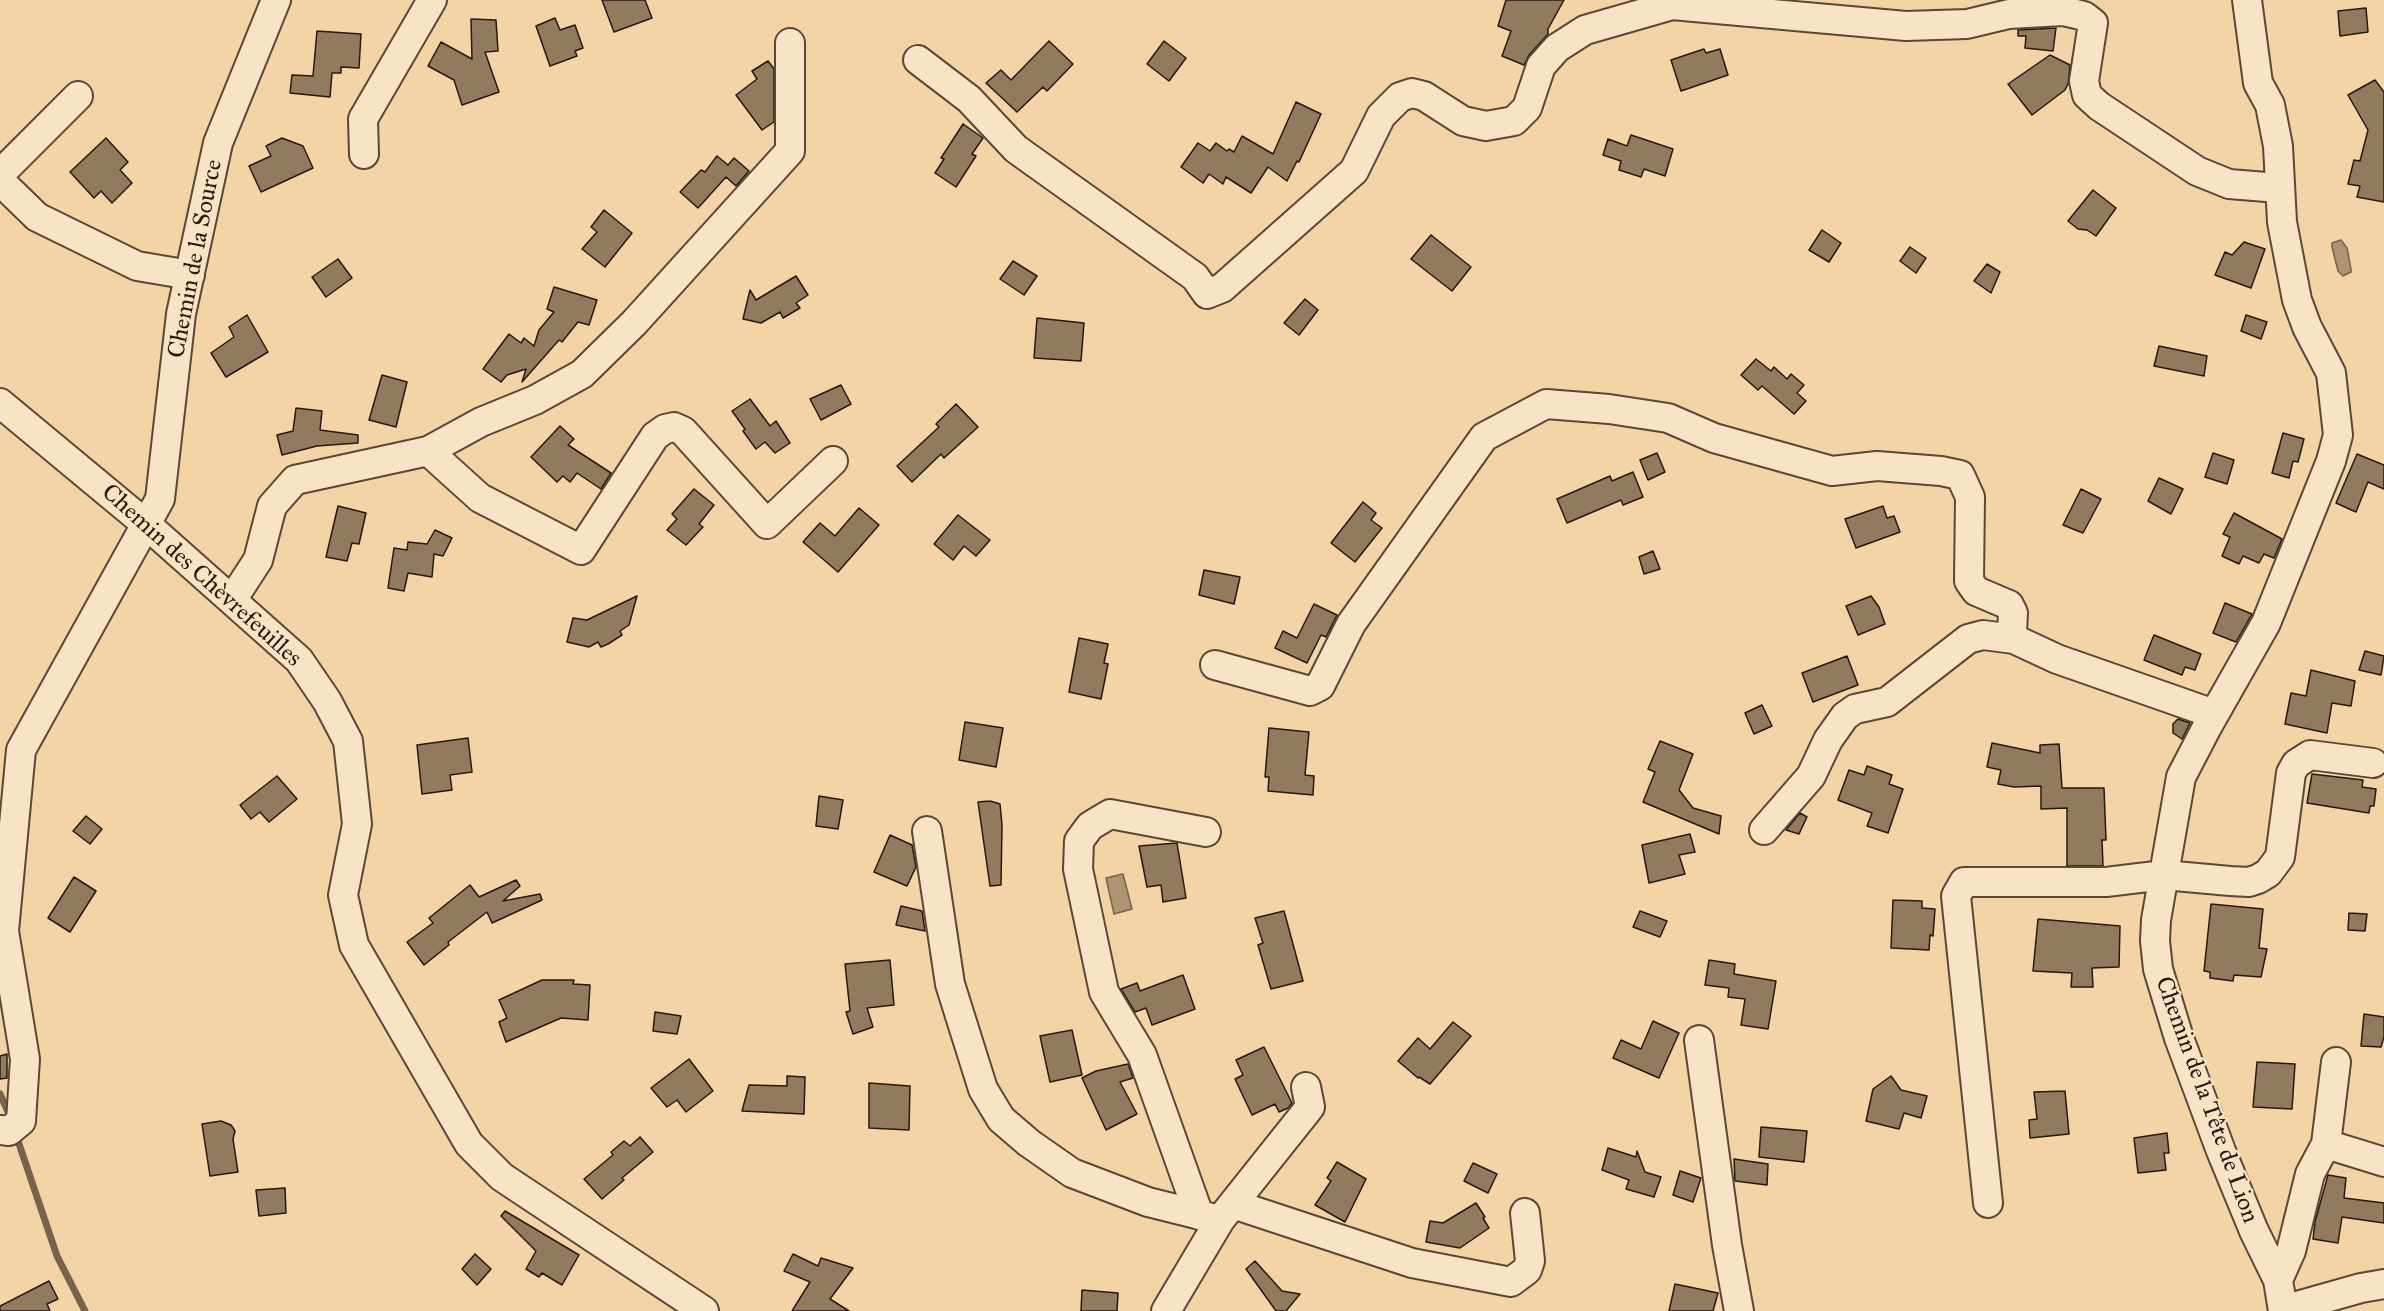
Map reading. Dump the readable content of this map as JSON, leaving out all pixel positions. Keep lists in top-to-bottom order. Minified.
{"streets":{"street":["Chemin de la Source","Chemin des Chèvrefeuilles","Chemin de la Tête de Lion"]},"crossings":[["Chemin de la Source","Chemin des Chèvrefeuilles"]]}
